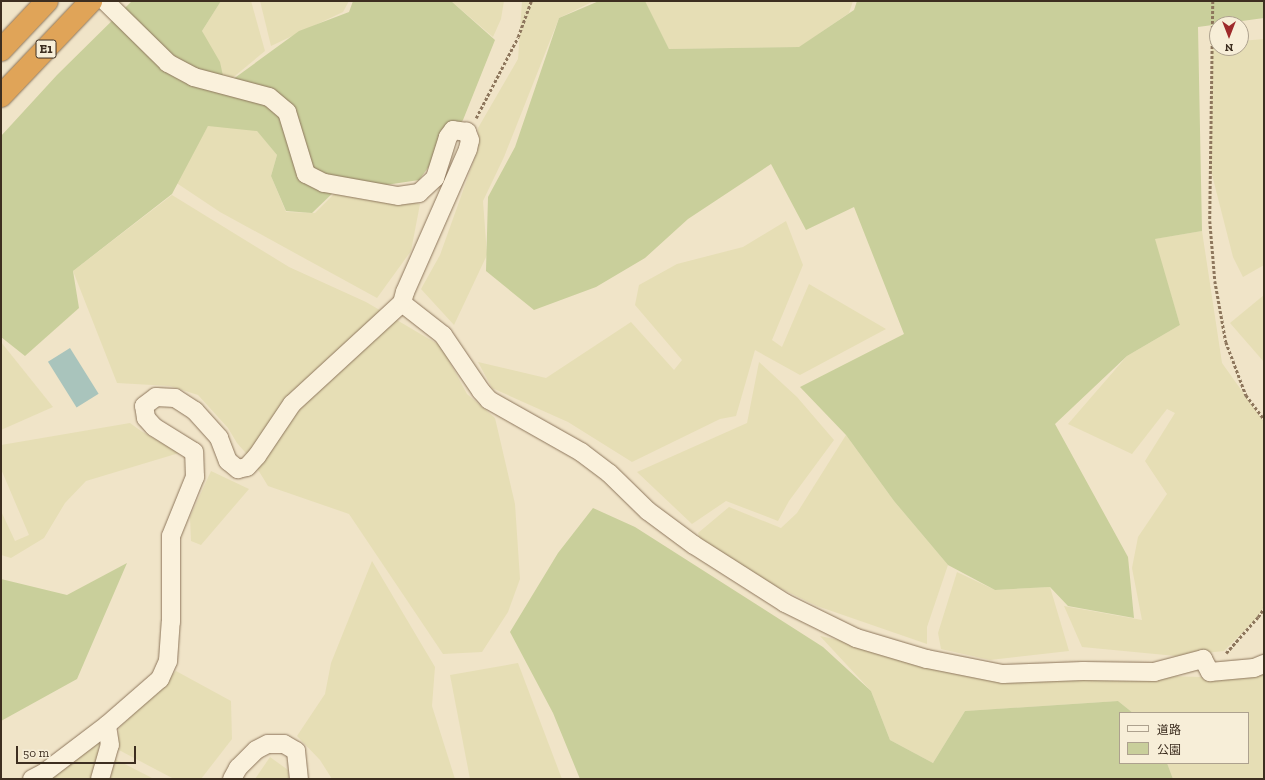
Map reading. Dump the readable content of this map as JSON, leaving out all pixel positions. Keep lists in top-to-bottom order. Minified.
{"streets":{"highway":["E1"]},"legend":["道路","公園"],"scale_bar":"50 m","north":"bottom"}
